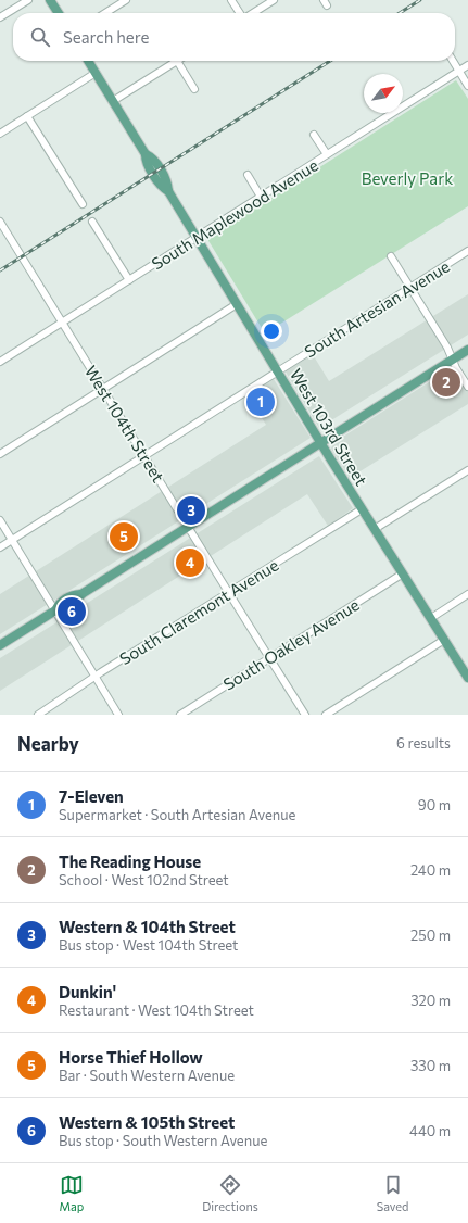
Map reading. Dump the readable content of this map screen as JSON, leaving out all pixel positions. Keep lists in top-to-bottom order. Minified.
{"streets":{"main road":["West 103rd Street"],"street":["South Maplewood Avenue","South Artesian Avenue","West 104th Street","South Claremont Avenue","South Oakley Avenue"]},"crossings":[["South Maplewood Avenue","West 104th Street"],["South Maplewood Avenue","West 103rd Street"],["South Artesian Avenue","West 104th Street"],["South Artesian Avenue","West 103rd Street"],["West 104th Street","South Claremont Avenue"],["West 104th Street","South Oakley Avenue"],["West 103rd Street","South Claremont Avenue"],["West 103rd Street","South Oakley Avenue"]],"parks":["Beverly Park"],"north":"top right","page":{"search":"Search here","pins":["2","1","3","5","4","6"],"heading":["Nearby","6 results"],"list":[{"mark":"1","name":"7-Eleven","note":"Supermarket · South Artesian Avenue","value":"90 m"},{"mark":"2","name":"The Reading House","note":"School · West 102nd Street","value":"240 m"},{"mark":"3","name":"Western & 104th Street","note":"Bus stop · West 104th Street","value":"250 m"},{"mark":"4","name":"Dunkin'","note":"Restaurant · West 104th Street","value":"320 m"},{"mark":"5","name":"Horse Thief Hollow","note":"Bar · South Western Avenue","value":"330 m"},{"mark":"6","name":"Western & 105th Street","note":"Bus stop · South Western Avenue","value":"440 m"}],"nav":["Map","Directions","Saved"]}}
